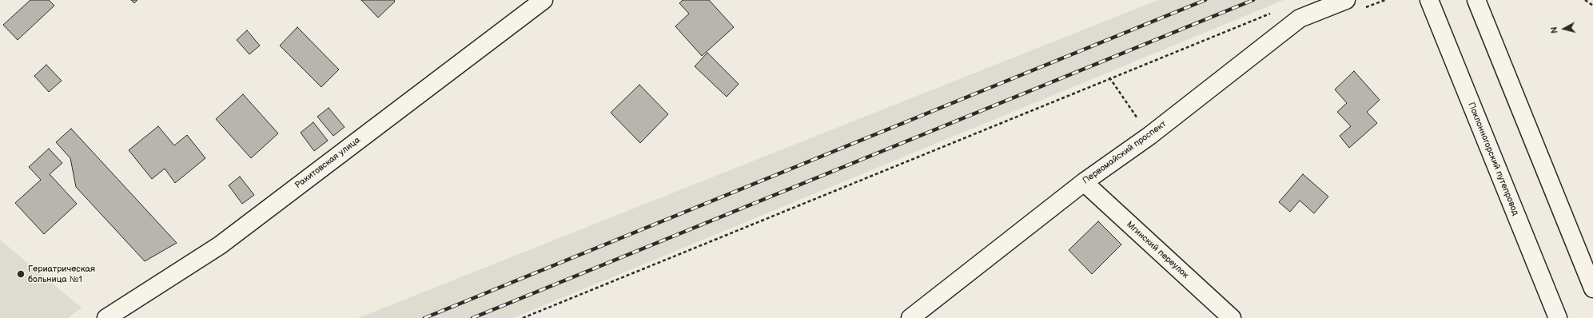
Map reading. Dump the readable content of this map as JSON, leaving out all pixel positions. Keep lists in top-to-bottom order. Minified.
{"streets":{"street":["Первомайский проспект","Поклонногорский путепровод","Ракитовская улица","Мгинский переулок"]},"crossings":[["Первомайский проспект","Мгинский переулок"]],"places":["Гериатрическая больница №1"],"north":"left"}
